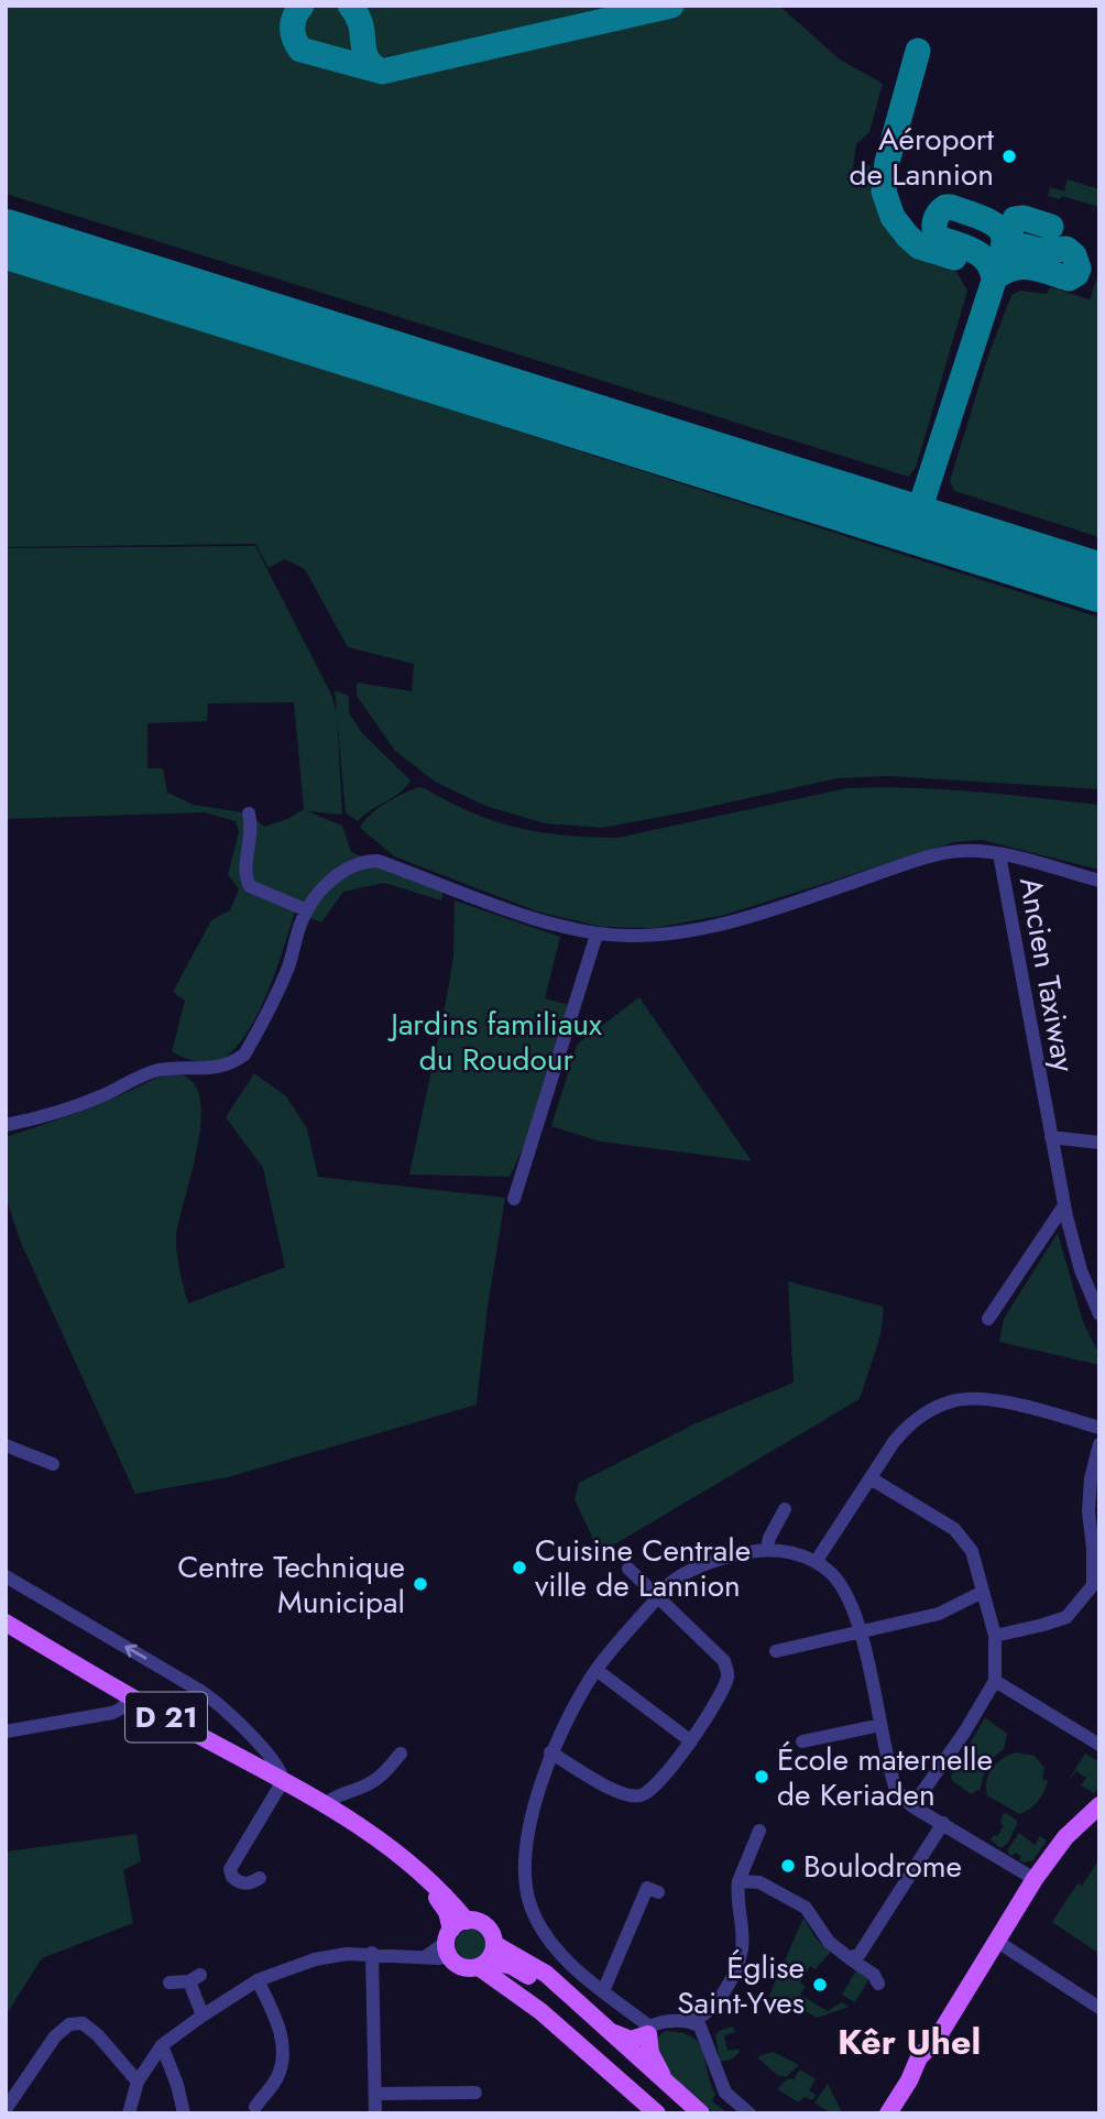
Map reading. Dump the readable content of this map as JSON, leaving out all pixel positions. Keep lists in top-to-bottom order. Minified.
{"streets":{"main road":["D 21"],"street":["Ancien Taxiway"]},"districts":["Kêr Uhel"],"parks":["Jardins familiaux du Roudour"],"places":["Aéroport de Lannion","Cuisine Centrale ville de Lannion","Centre Technique Municipal","École maternelle de Keriaden","Boulodrome","Église Saint-Yves"]}
